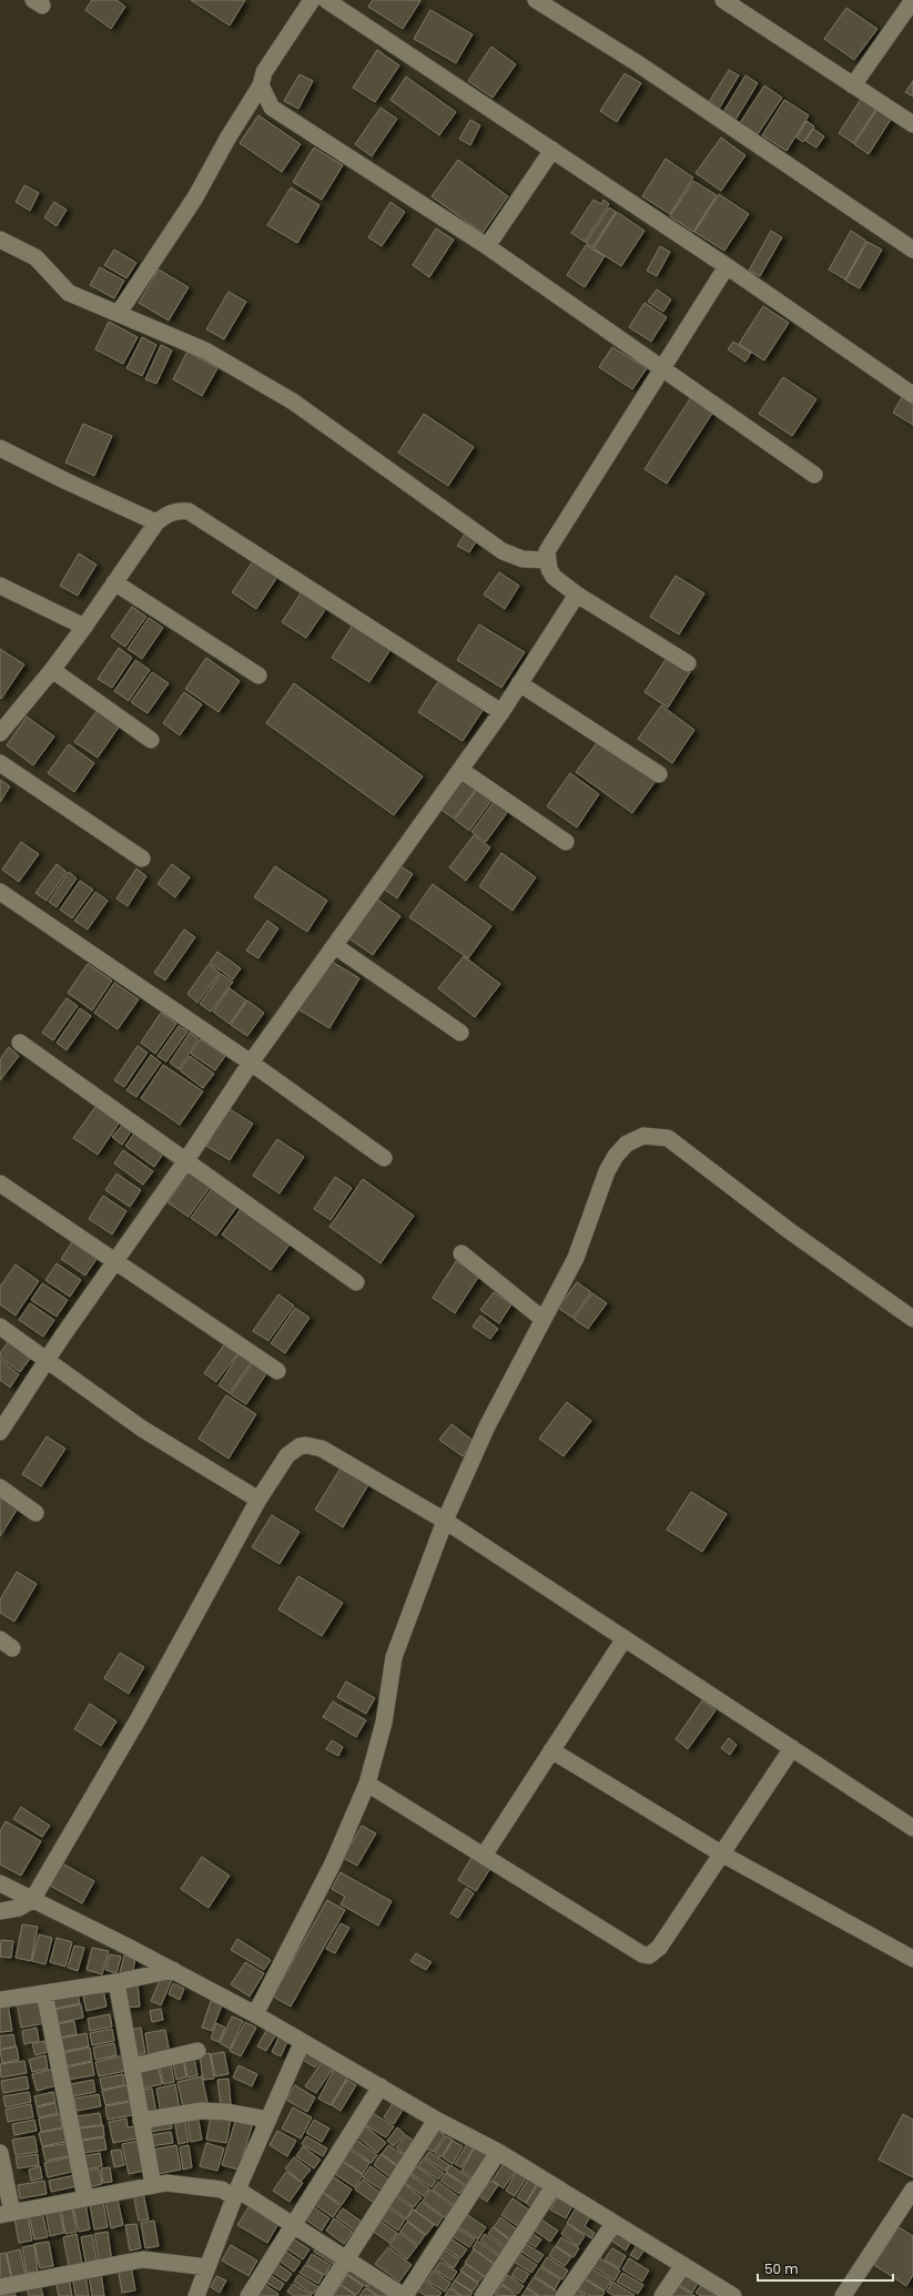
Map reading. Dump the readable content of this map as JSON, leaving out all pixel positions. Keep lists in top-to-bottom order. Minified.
{"scale_bar":"50 m"}
